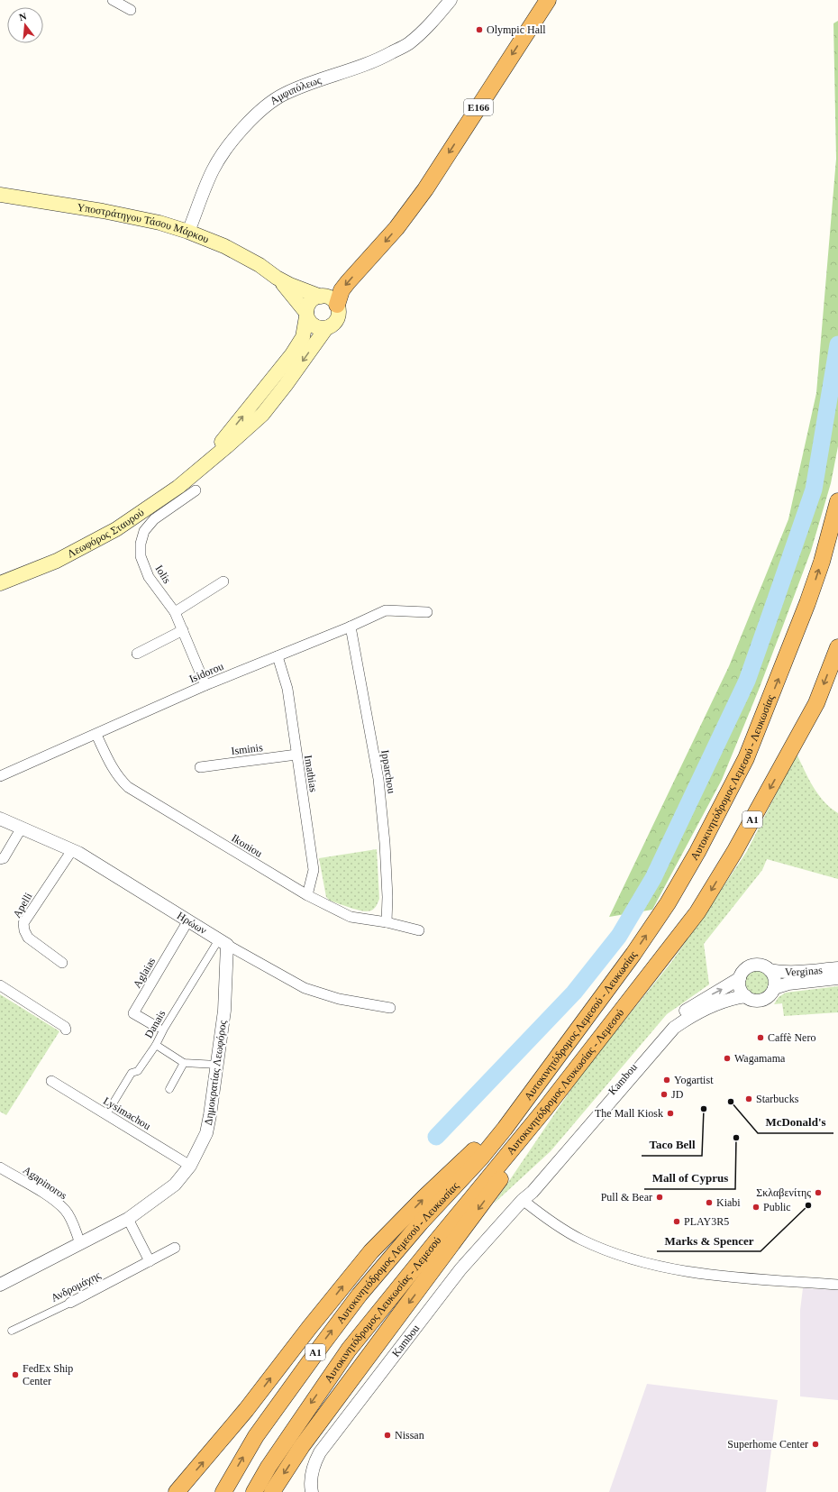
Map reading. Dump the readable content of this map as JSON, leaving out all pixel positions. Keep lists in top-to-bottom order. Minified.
{"streets":{"highway":["E166","Αυτοκινητόδρομος Λεμεσού - Λευκωσίας","A1","Αυτοκινητόδρομος Λευκωσίας - Λεμεσού"],"main road":["Υποστράτηγου Τάσου Μάρκου","Λεωφόρος Σταυρού"],"street":["Αμφιπόλεως","Iolis","Isidorou","Isminis","Ipparchou","Imathias","Ikoniou","Apelli","Ηρώων","Verginas","Aglaias","Danais","Δημοκρατίας Λεωφόρος","Kambou","Lysimachou","Agapinoros","Ανδρομάχης"]},"crossings":[["Αμφιπόλεως","Υποστράτηγου Τάσου Μάρκου"],["E166","Υποστράτηγου Τάσου Μάρκου"],["E166","Λεωφόρος Σταυρού"],["Υποστράτηγου Τάσου Μάρκου","Λεωφόρος Σταυρού"],["Iolis","Isidorou"],["Isidorou","Ipparchou"],["Isidorou","Imathias"],["Isidorou","Ikoniou"],["Isminis","Imathias"],["Ipparchou","Ikoniou"],["Imathias","Ikoniou"],["Apelli","Ηρώων"],["Ηρώων","Aglaias"],["Ηρώων","Danais"],["Ηρώων","Δημοκρατίας Λεωφόρος"],["Verginas","Kambou"],["Danais","Δημοκρατίας Λεωφόρος"],["Danais","Lysimachou"],["Δημοκρατίας Λεωφόρος","Lysimachou"],["Δημοκρατίας Λεωφόρος","Agapinoros"]],"places":["Olympic Hall","Caffè Nero","Wagamama","Yogartist","JD","Starbucks","McDonald's","Taco Bell","The Mall Kiosk","Mall of Cyprus","Σκλαβενίτης","Pull & Bear","Kiabi","Marks & Spencer","Public","PLAY3R5","FedEx Ship Center","Nissan","Superhome Center"],"north":"top"}
